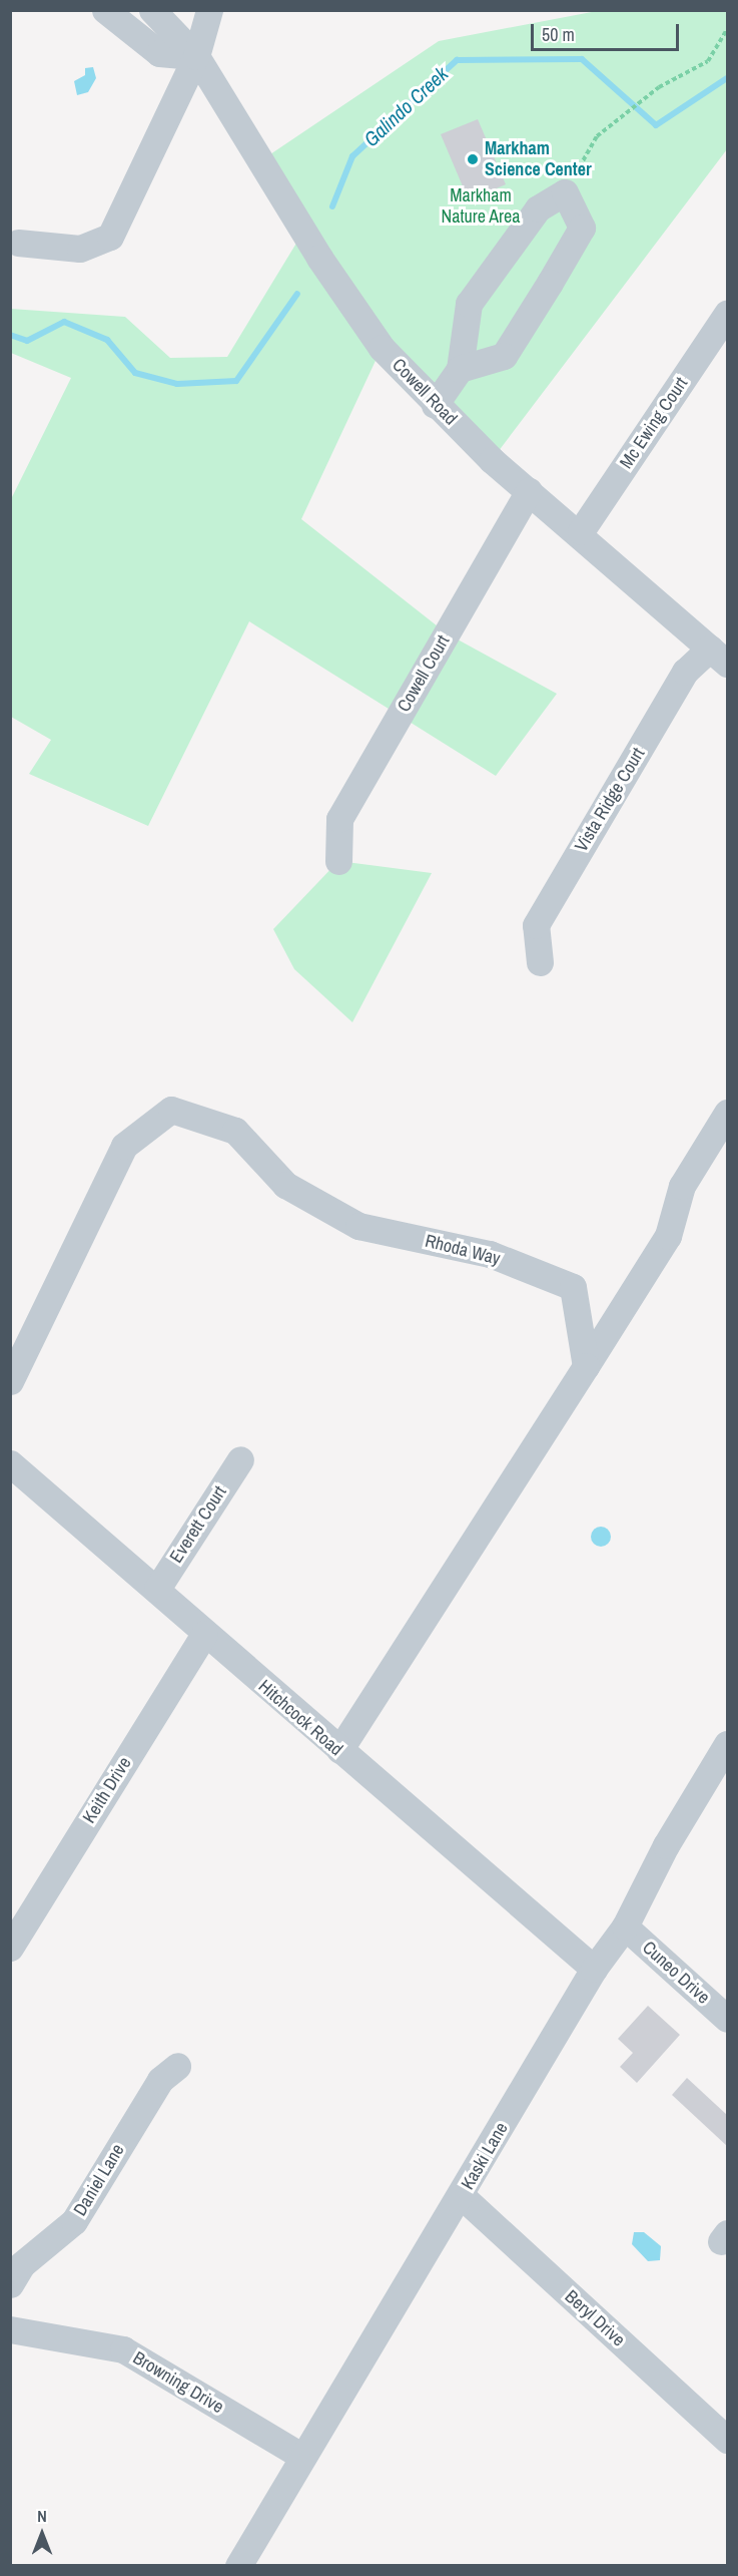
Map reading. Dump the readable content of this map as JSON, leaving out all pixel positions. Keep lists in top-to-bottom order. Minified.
{"streets":{"street":["Cowell Road","Mc Ewing Court","Cowell Court","Vista Ridge Court","Rhoda Way","Everett Court","Hitchcock Road","Keith Drive","Cuneo Drive","Kaski Lane","Daniel Lane","Beryl Drive","Browning Drive"]},"crossings":[["Cowell Road","Mc Ewing Court"],["Cowell Road","Cowell Court"],["Cowell Road","Vista Ridge Court"],["Everett Court","Hitchcock Road"],["Hitchcock Road","Keith Drive"],["Hitchcock Road","Kaski Lane"],["Cuneo Drive","Kaski Lane"],["Kaski Lane","Beryl Drive"],["Kaski Lane","Browning Drive"]],"water":["Galindo Creek"],"parks":["Markham Nature Area"],"places":["Markham Science Center"],"scale_bar":"50 m","north":"top"}
